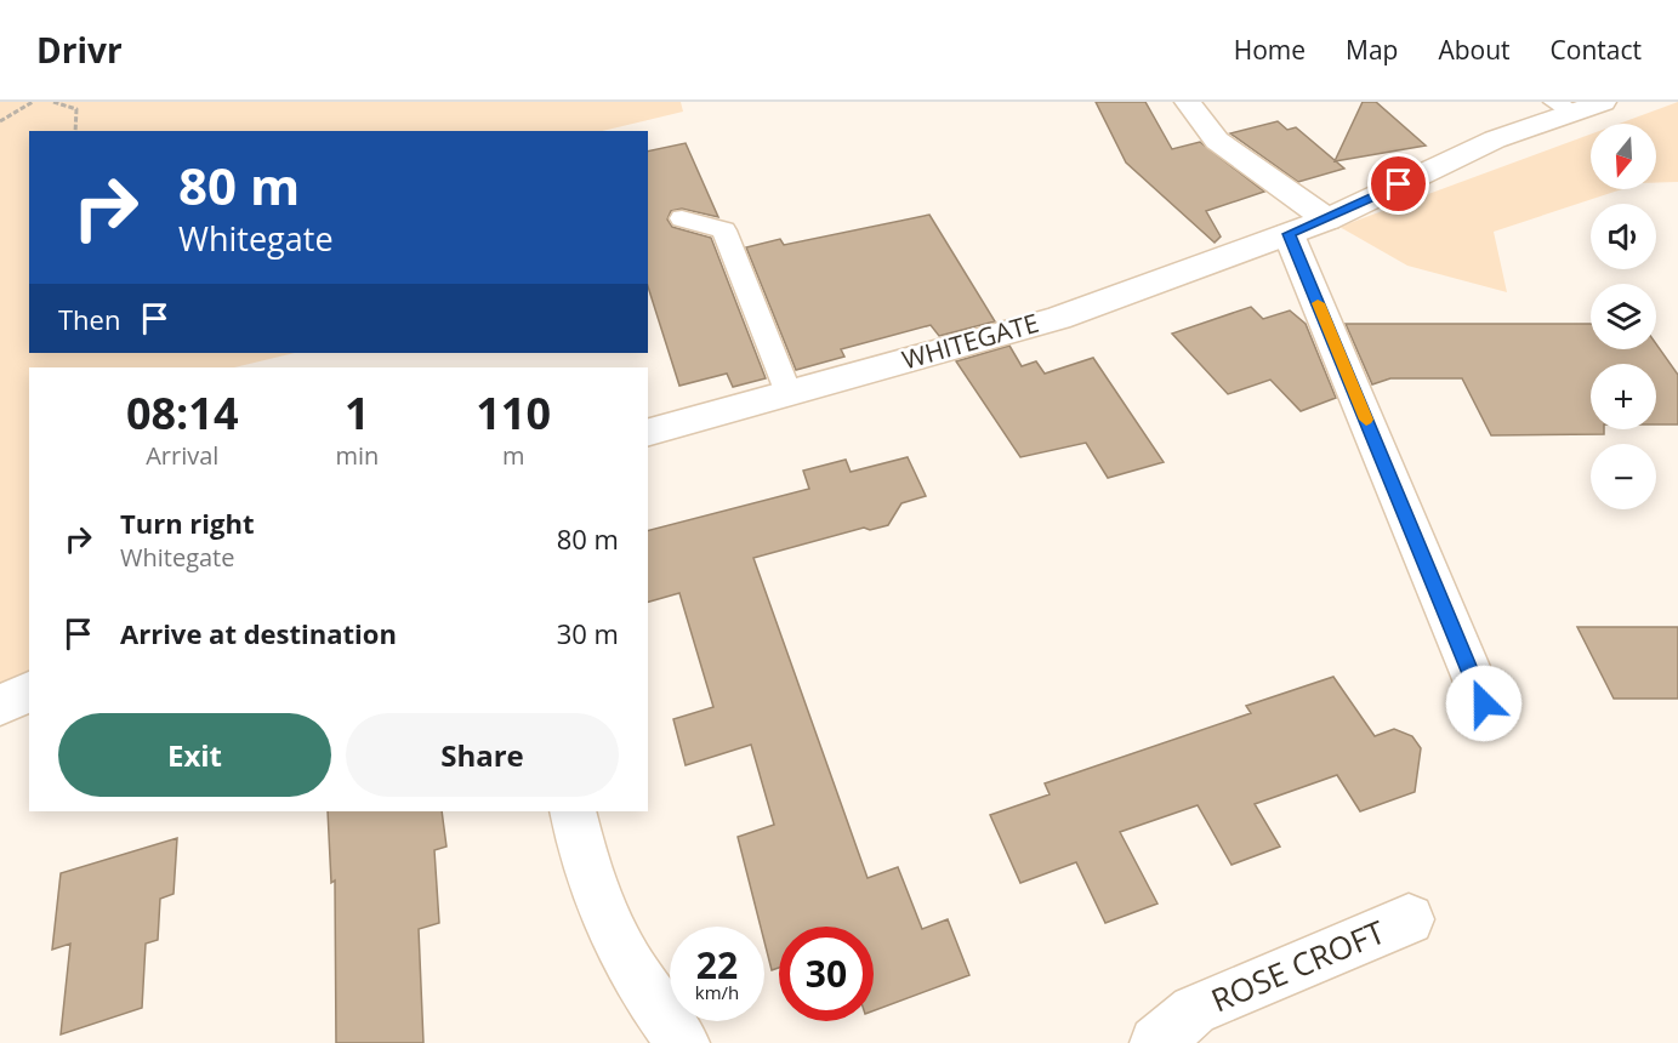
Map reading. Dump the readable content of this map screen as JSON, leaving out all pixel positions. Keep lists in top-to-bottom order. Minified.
{"streets":{"street":["WHITEGATE","ROSE CROFT"]},"north":"bottom","page":{"header":"Drivr","nav":["Home","Map","About","Contact"],"map_buttons":["+","−"],"turn":["80 m","Whitegate"],"then":"Then","eta":["08:14","Arrival","1","min","110","m"],"list":[{"name":"Turn right","note":"Whitegate","value":"80 m"},{"name":"Arrive at destination","value":"30 m"}],"buttons":["Exit","Share"],"speed":"22 km/h","limit":"30"}}
